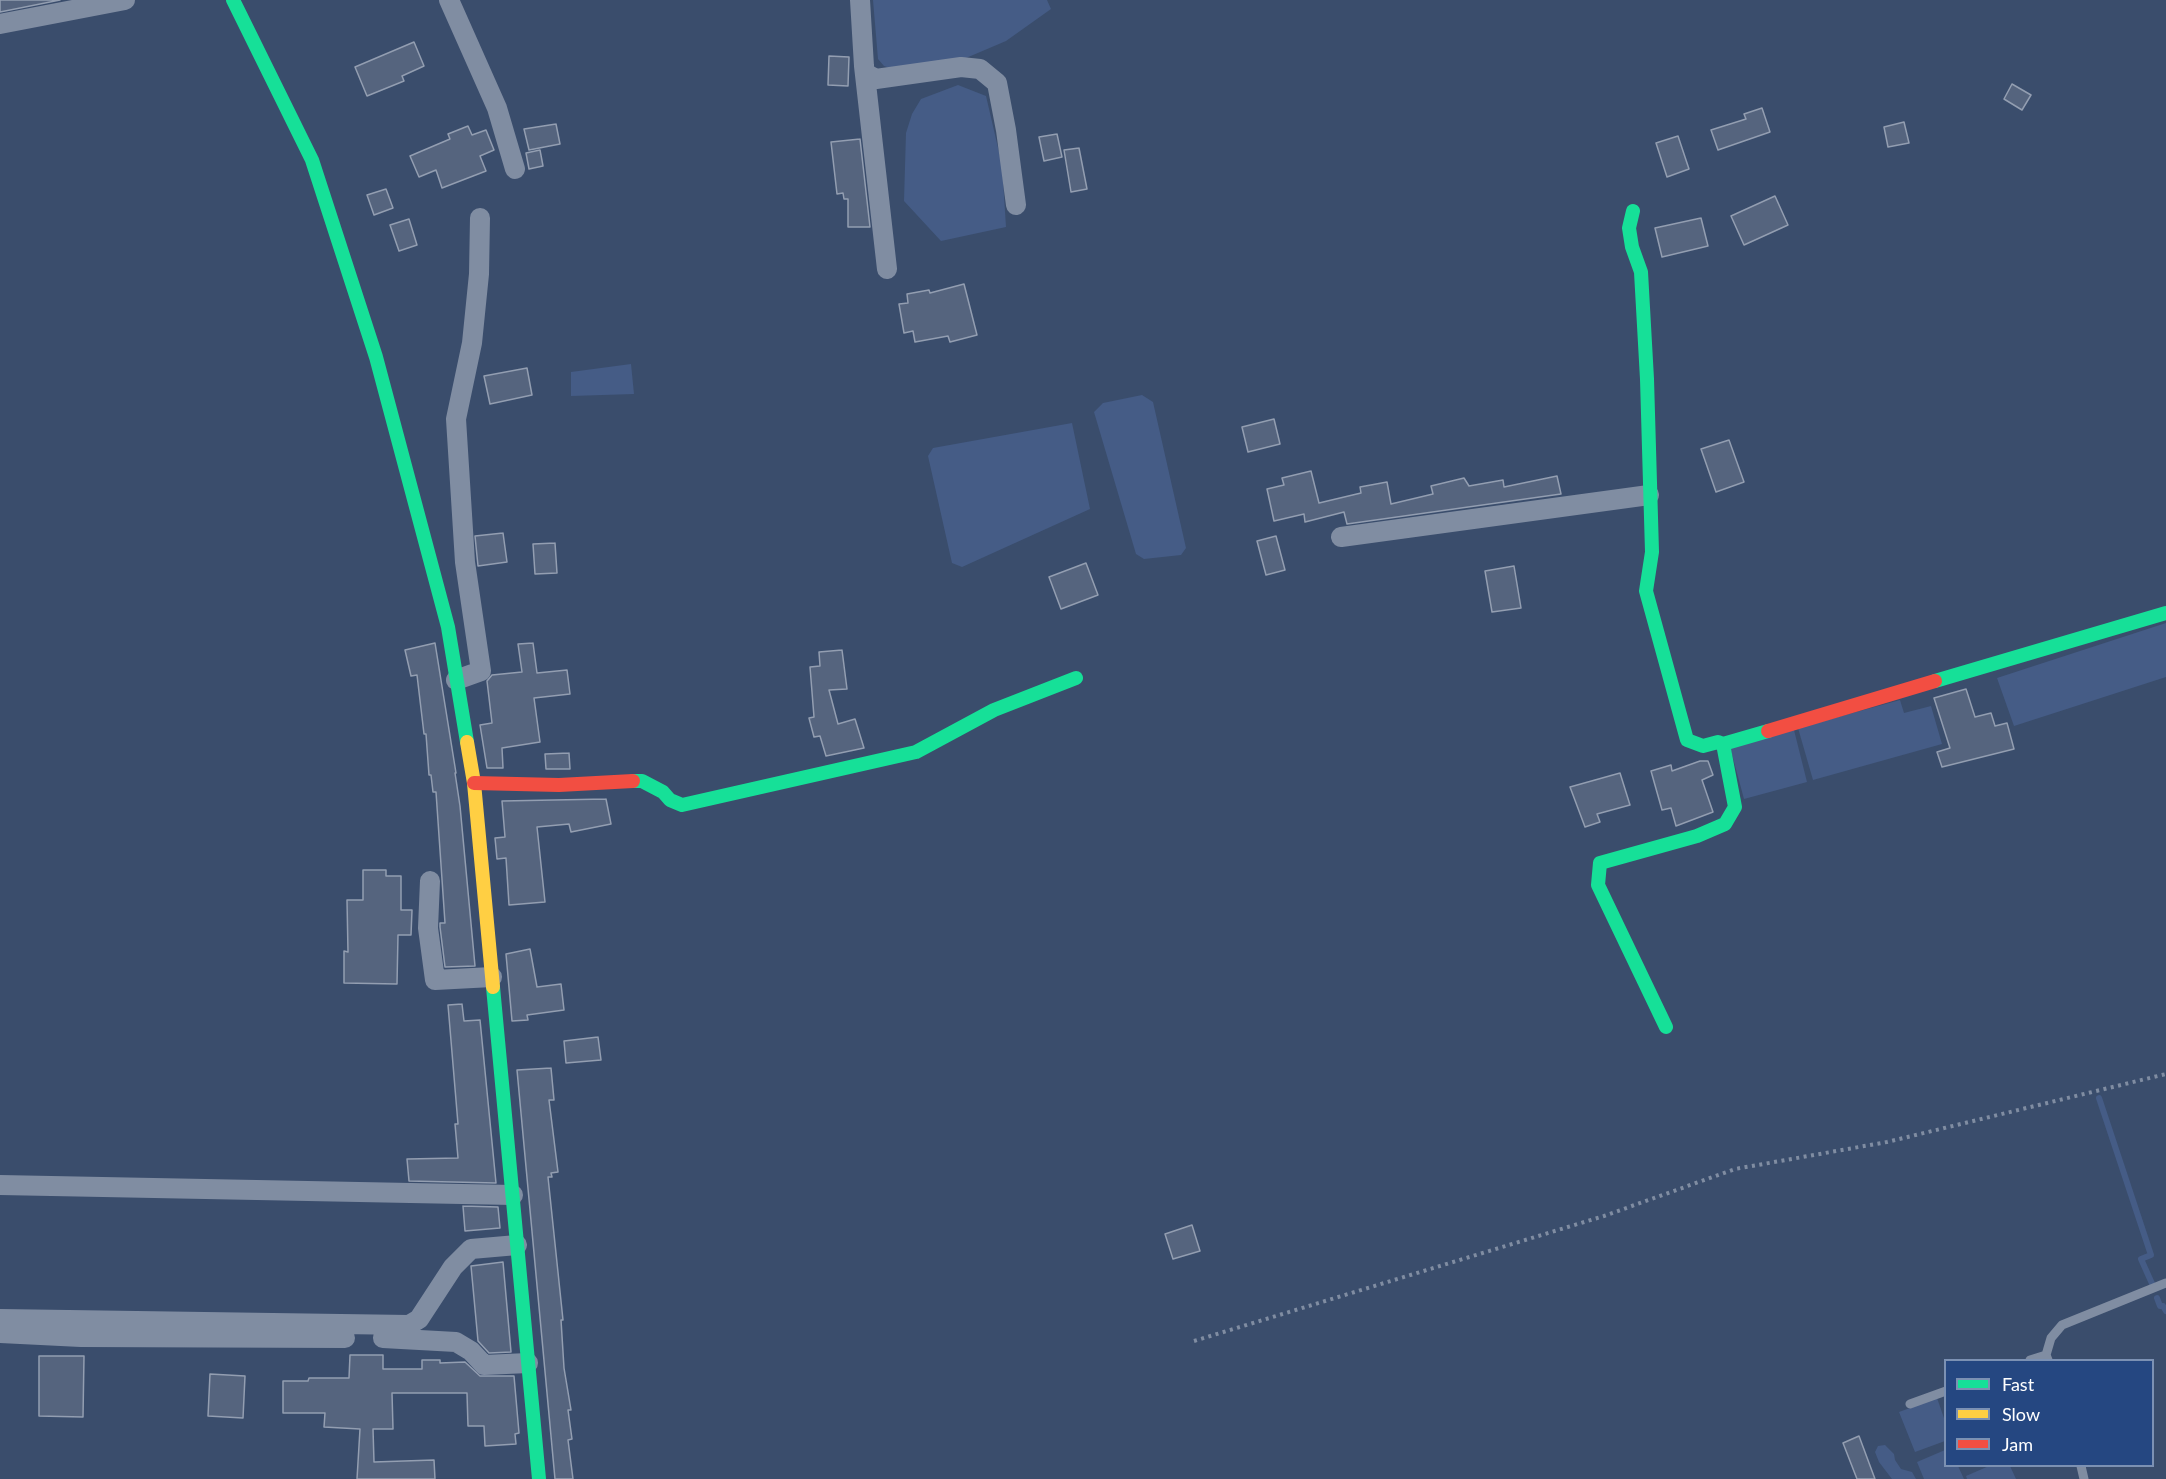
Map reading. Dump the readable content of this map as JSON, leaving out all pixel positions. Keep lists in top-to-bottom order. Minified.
{"legend":["Fast","Slow","Jam"]}
